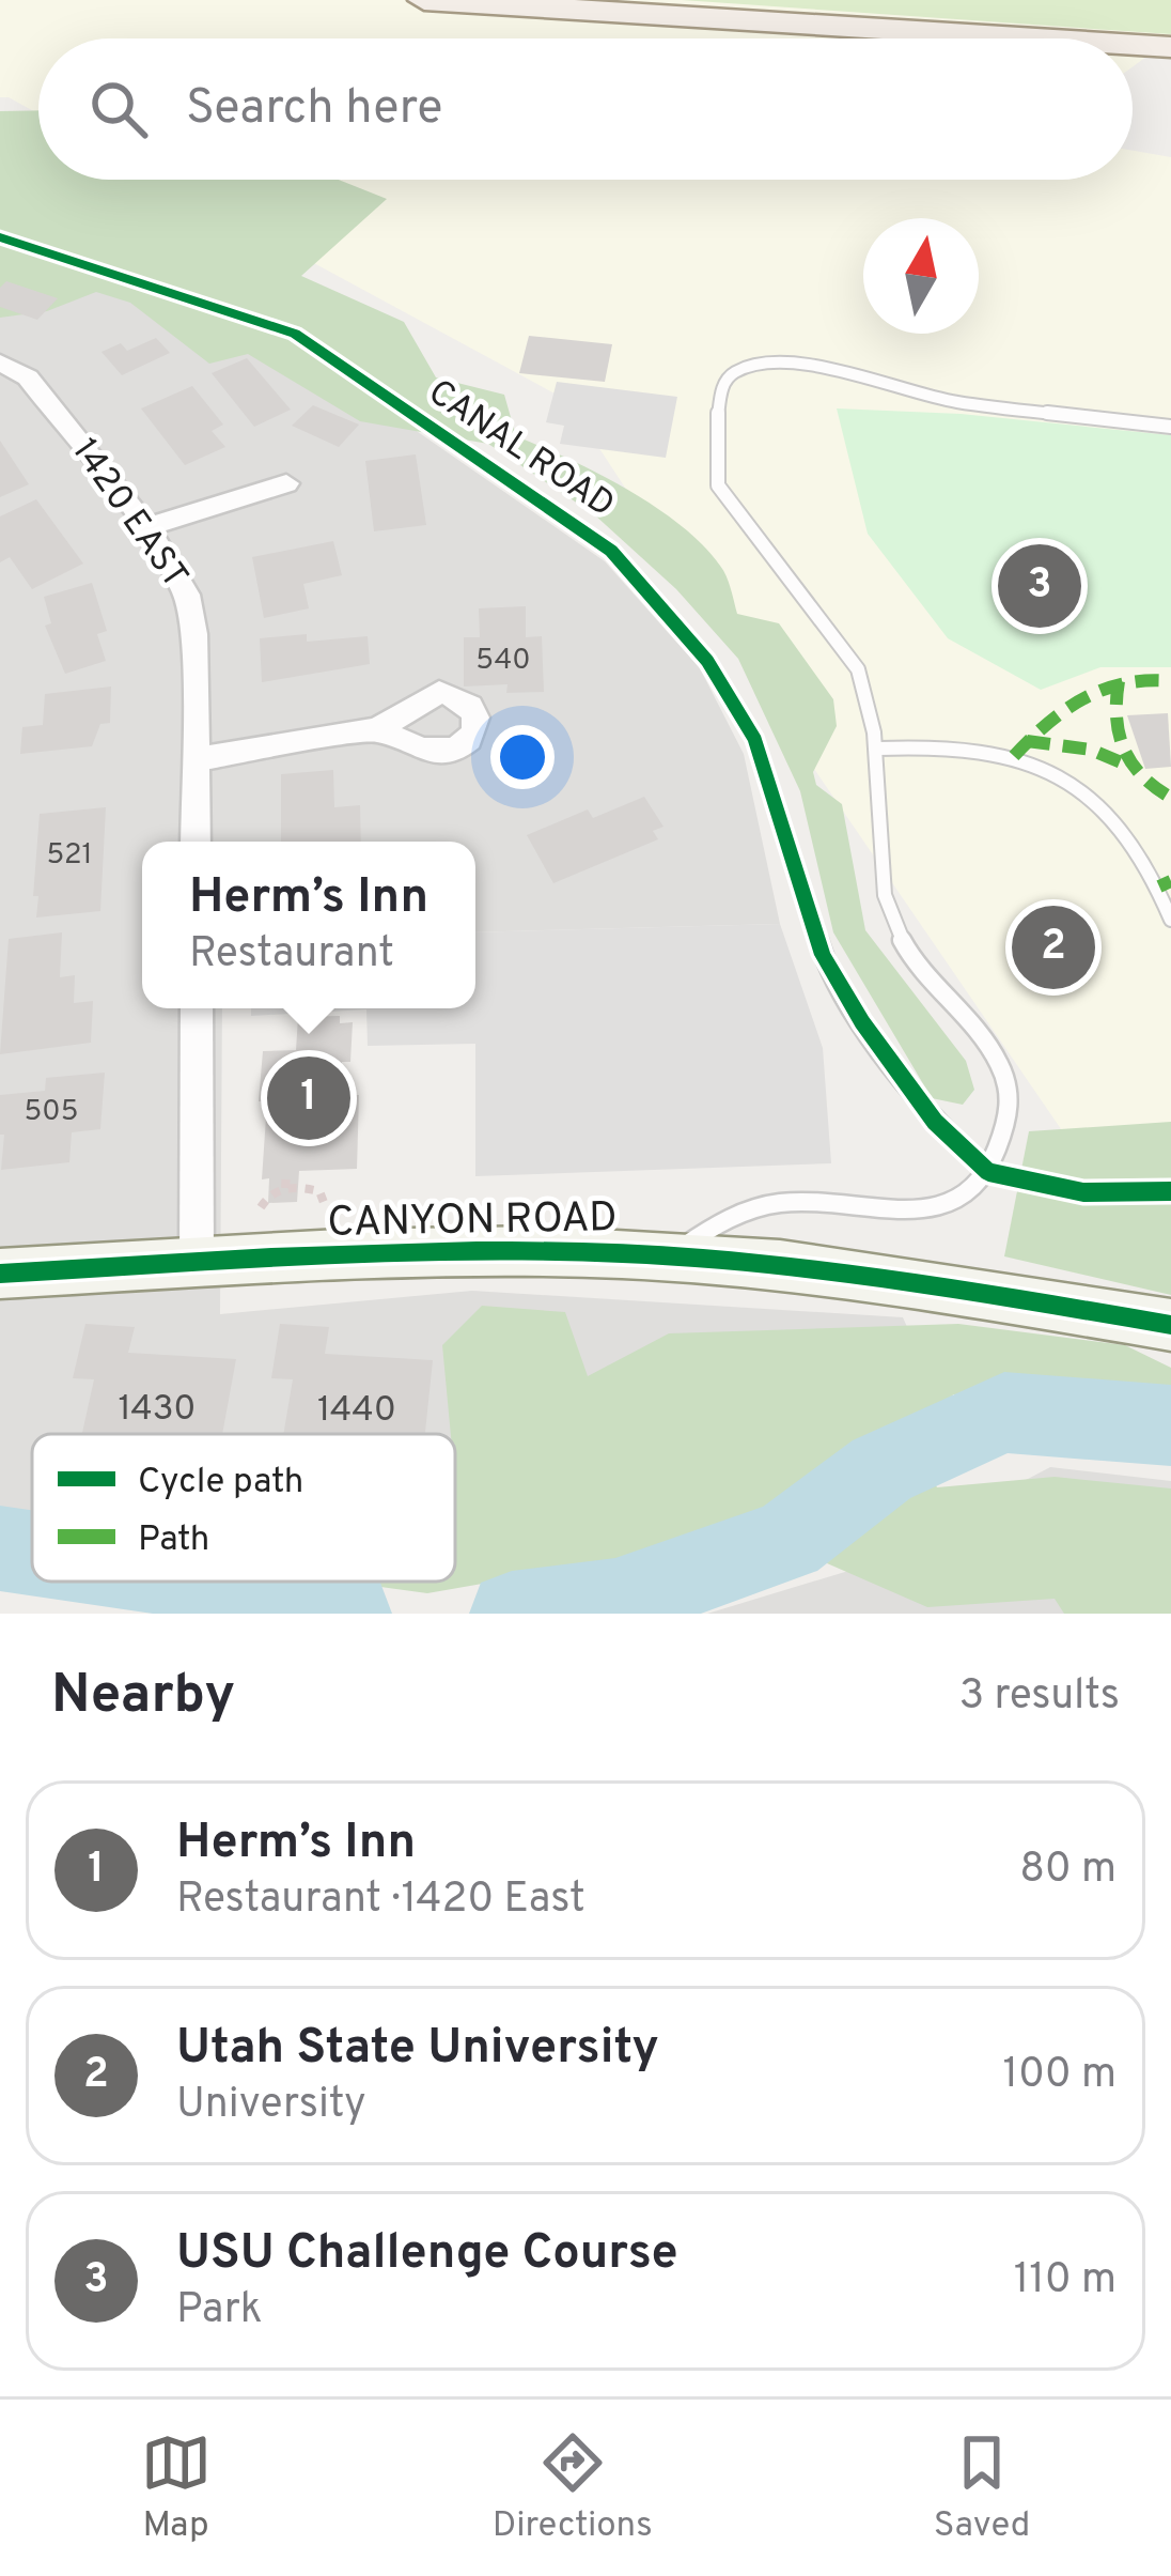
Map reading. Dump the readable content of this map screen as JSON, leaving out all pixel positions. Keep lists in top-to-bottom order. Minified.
{"streets":{"street":["1420 EAST","CANYON ROAD"],"lane":["CANAL ROAD"]},"house_numbers":["540","521","505","1430","1440"],"legend":["Cycle path","Path"],"north":"top","page":{"search":"Search here","pins":["3","2","1"],"popup":["Herm’s Inn","Restaurant"],"heading":["Nearby","3 results"],"list":[{"mark":"1","name":"Herm’s Inn","note":"Restaurant · 1420 East","value":"80 m"},{"mark":"2","name":"Utah State University","note":"University","value":"100 m"},{"mark":"3","name":"USU Challenge Course","note":"Park","value":"110 m"}],"nav":["Map","Directions","Saved"]}}
